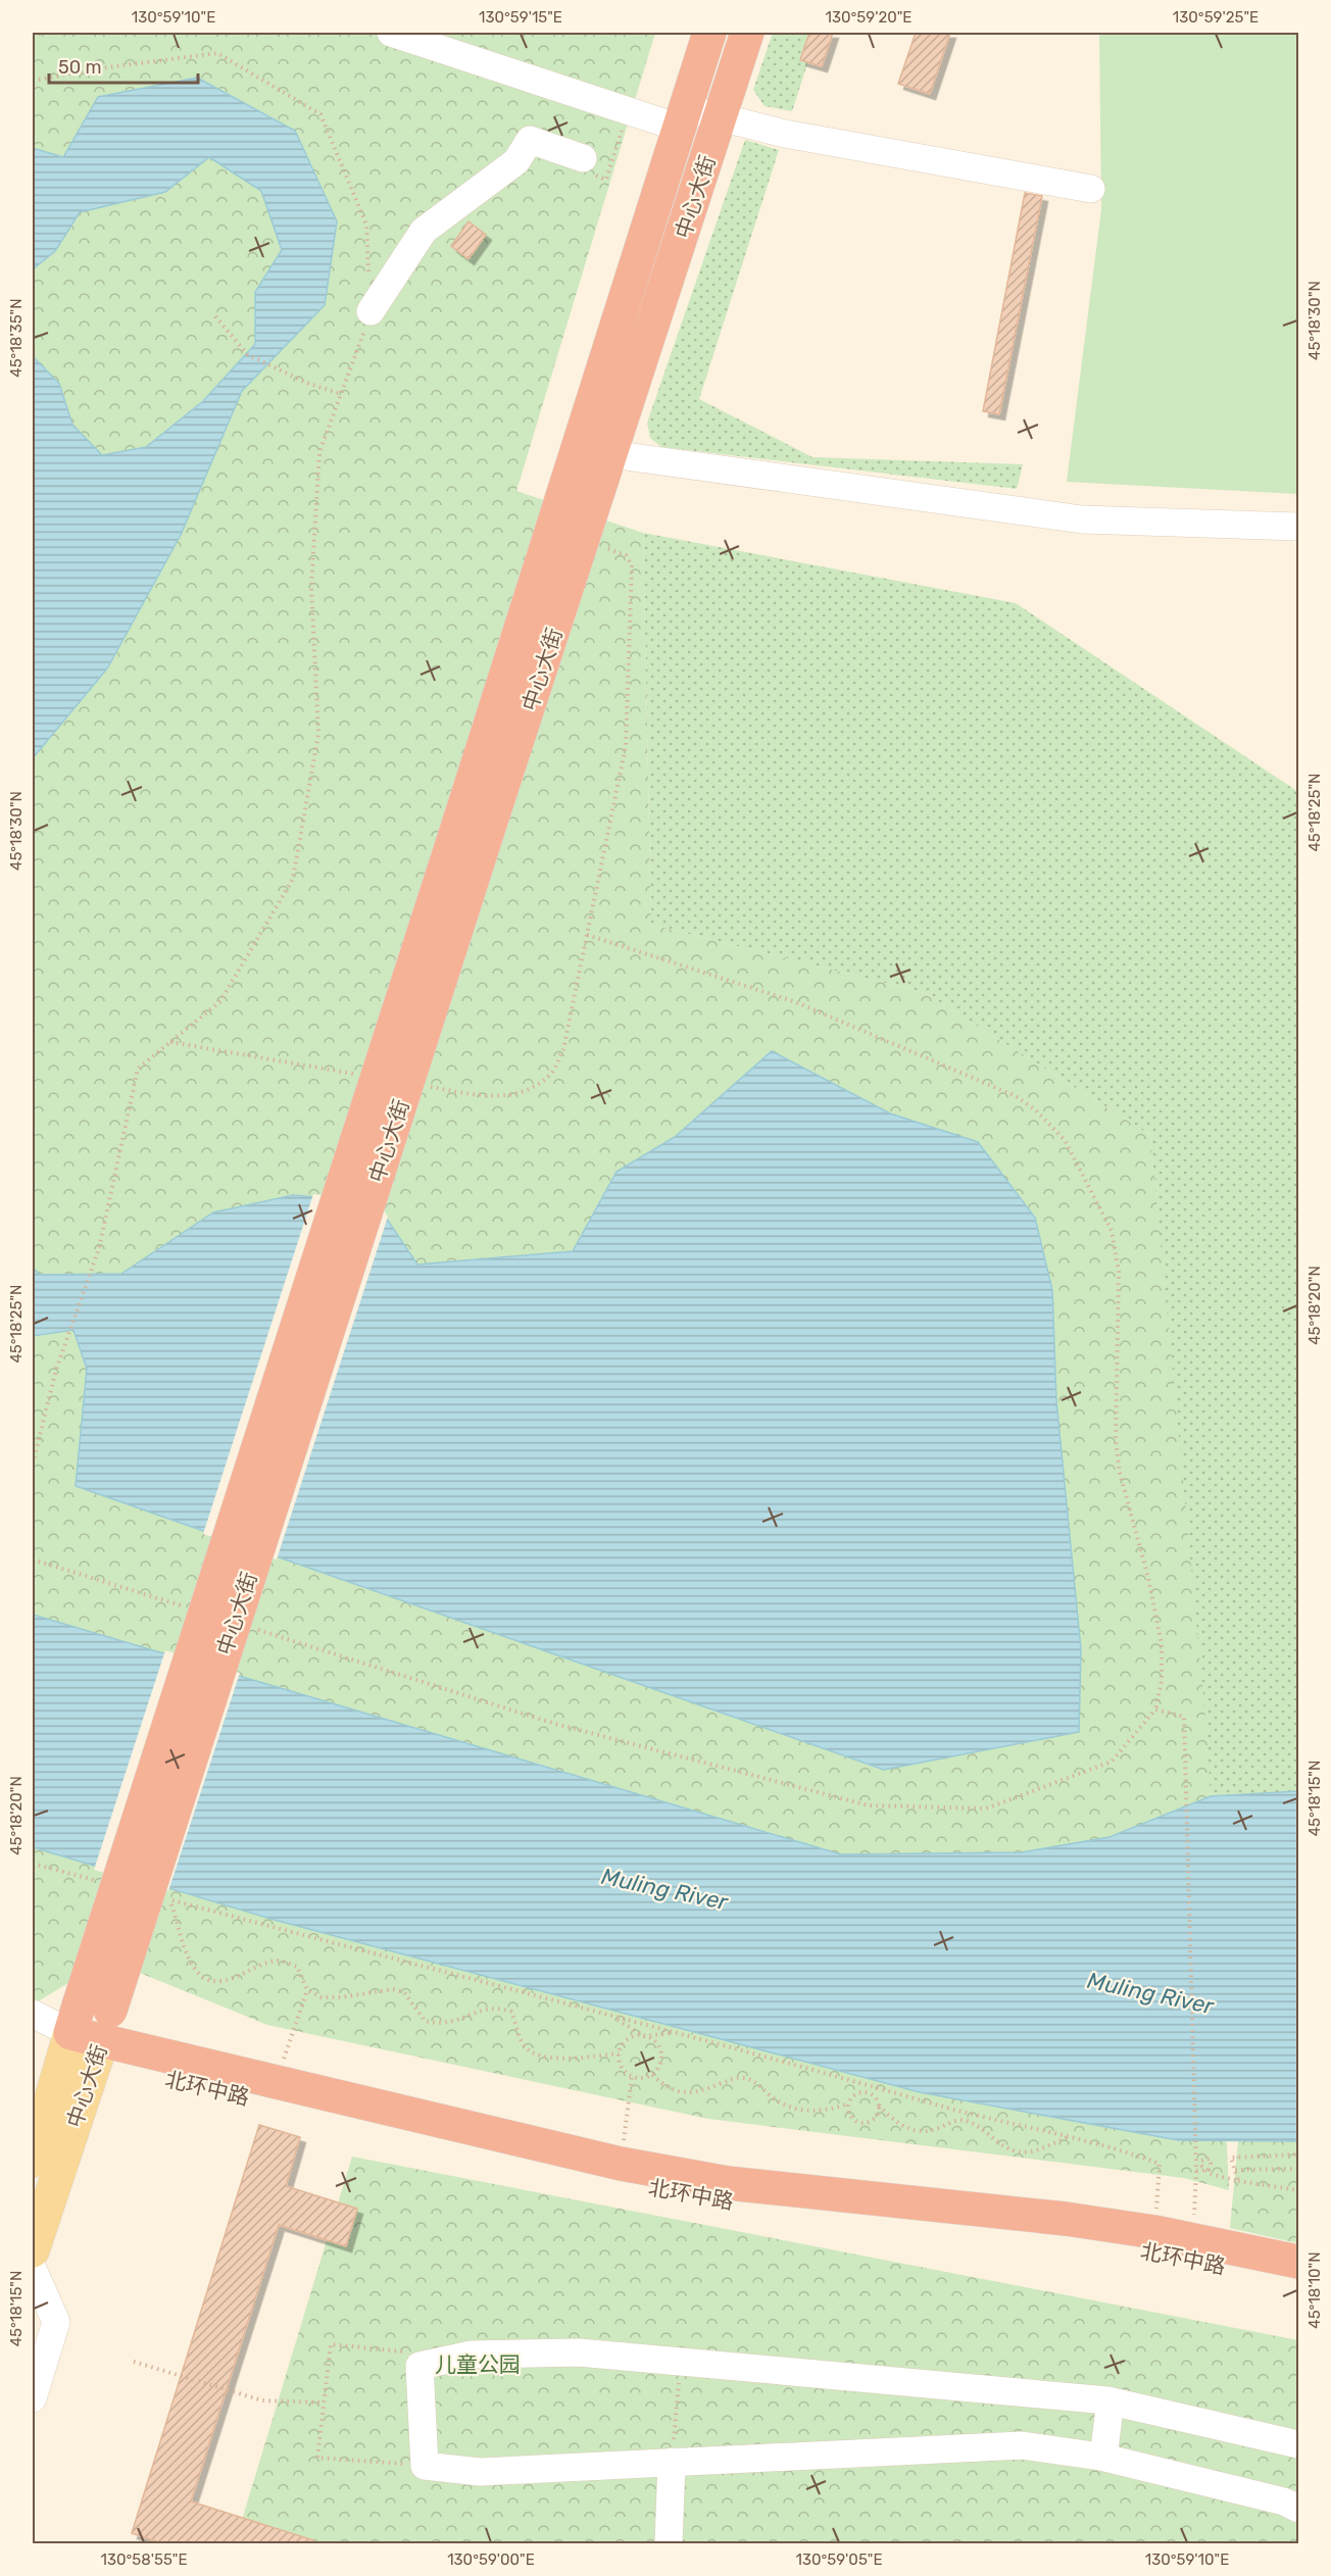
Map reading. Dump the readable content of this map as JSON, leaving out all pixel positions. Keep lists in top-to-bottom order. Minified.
{"streets":{"highway":["中心大街","北环中路"]},"crossings":[["中心大街","北环中路"]],"water":["Muling River"],"parks":["儿童公园"],"scale_bar":"50 m","coordinates":["130°59'10\"E","130°59'15\"E","130°59'20\"E","130°59'25\"E","45°18'30\"N","45°18'35\"N","45°18'25\"N","45°18'20\"N","45°18'15\"N","45°18'10\"N","130°58'55\"E","130°59'00\"E","130°59'05\"E"]}
